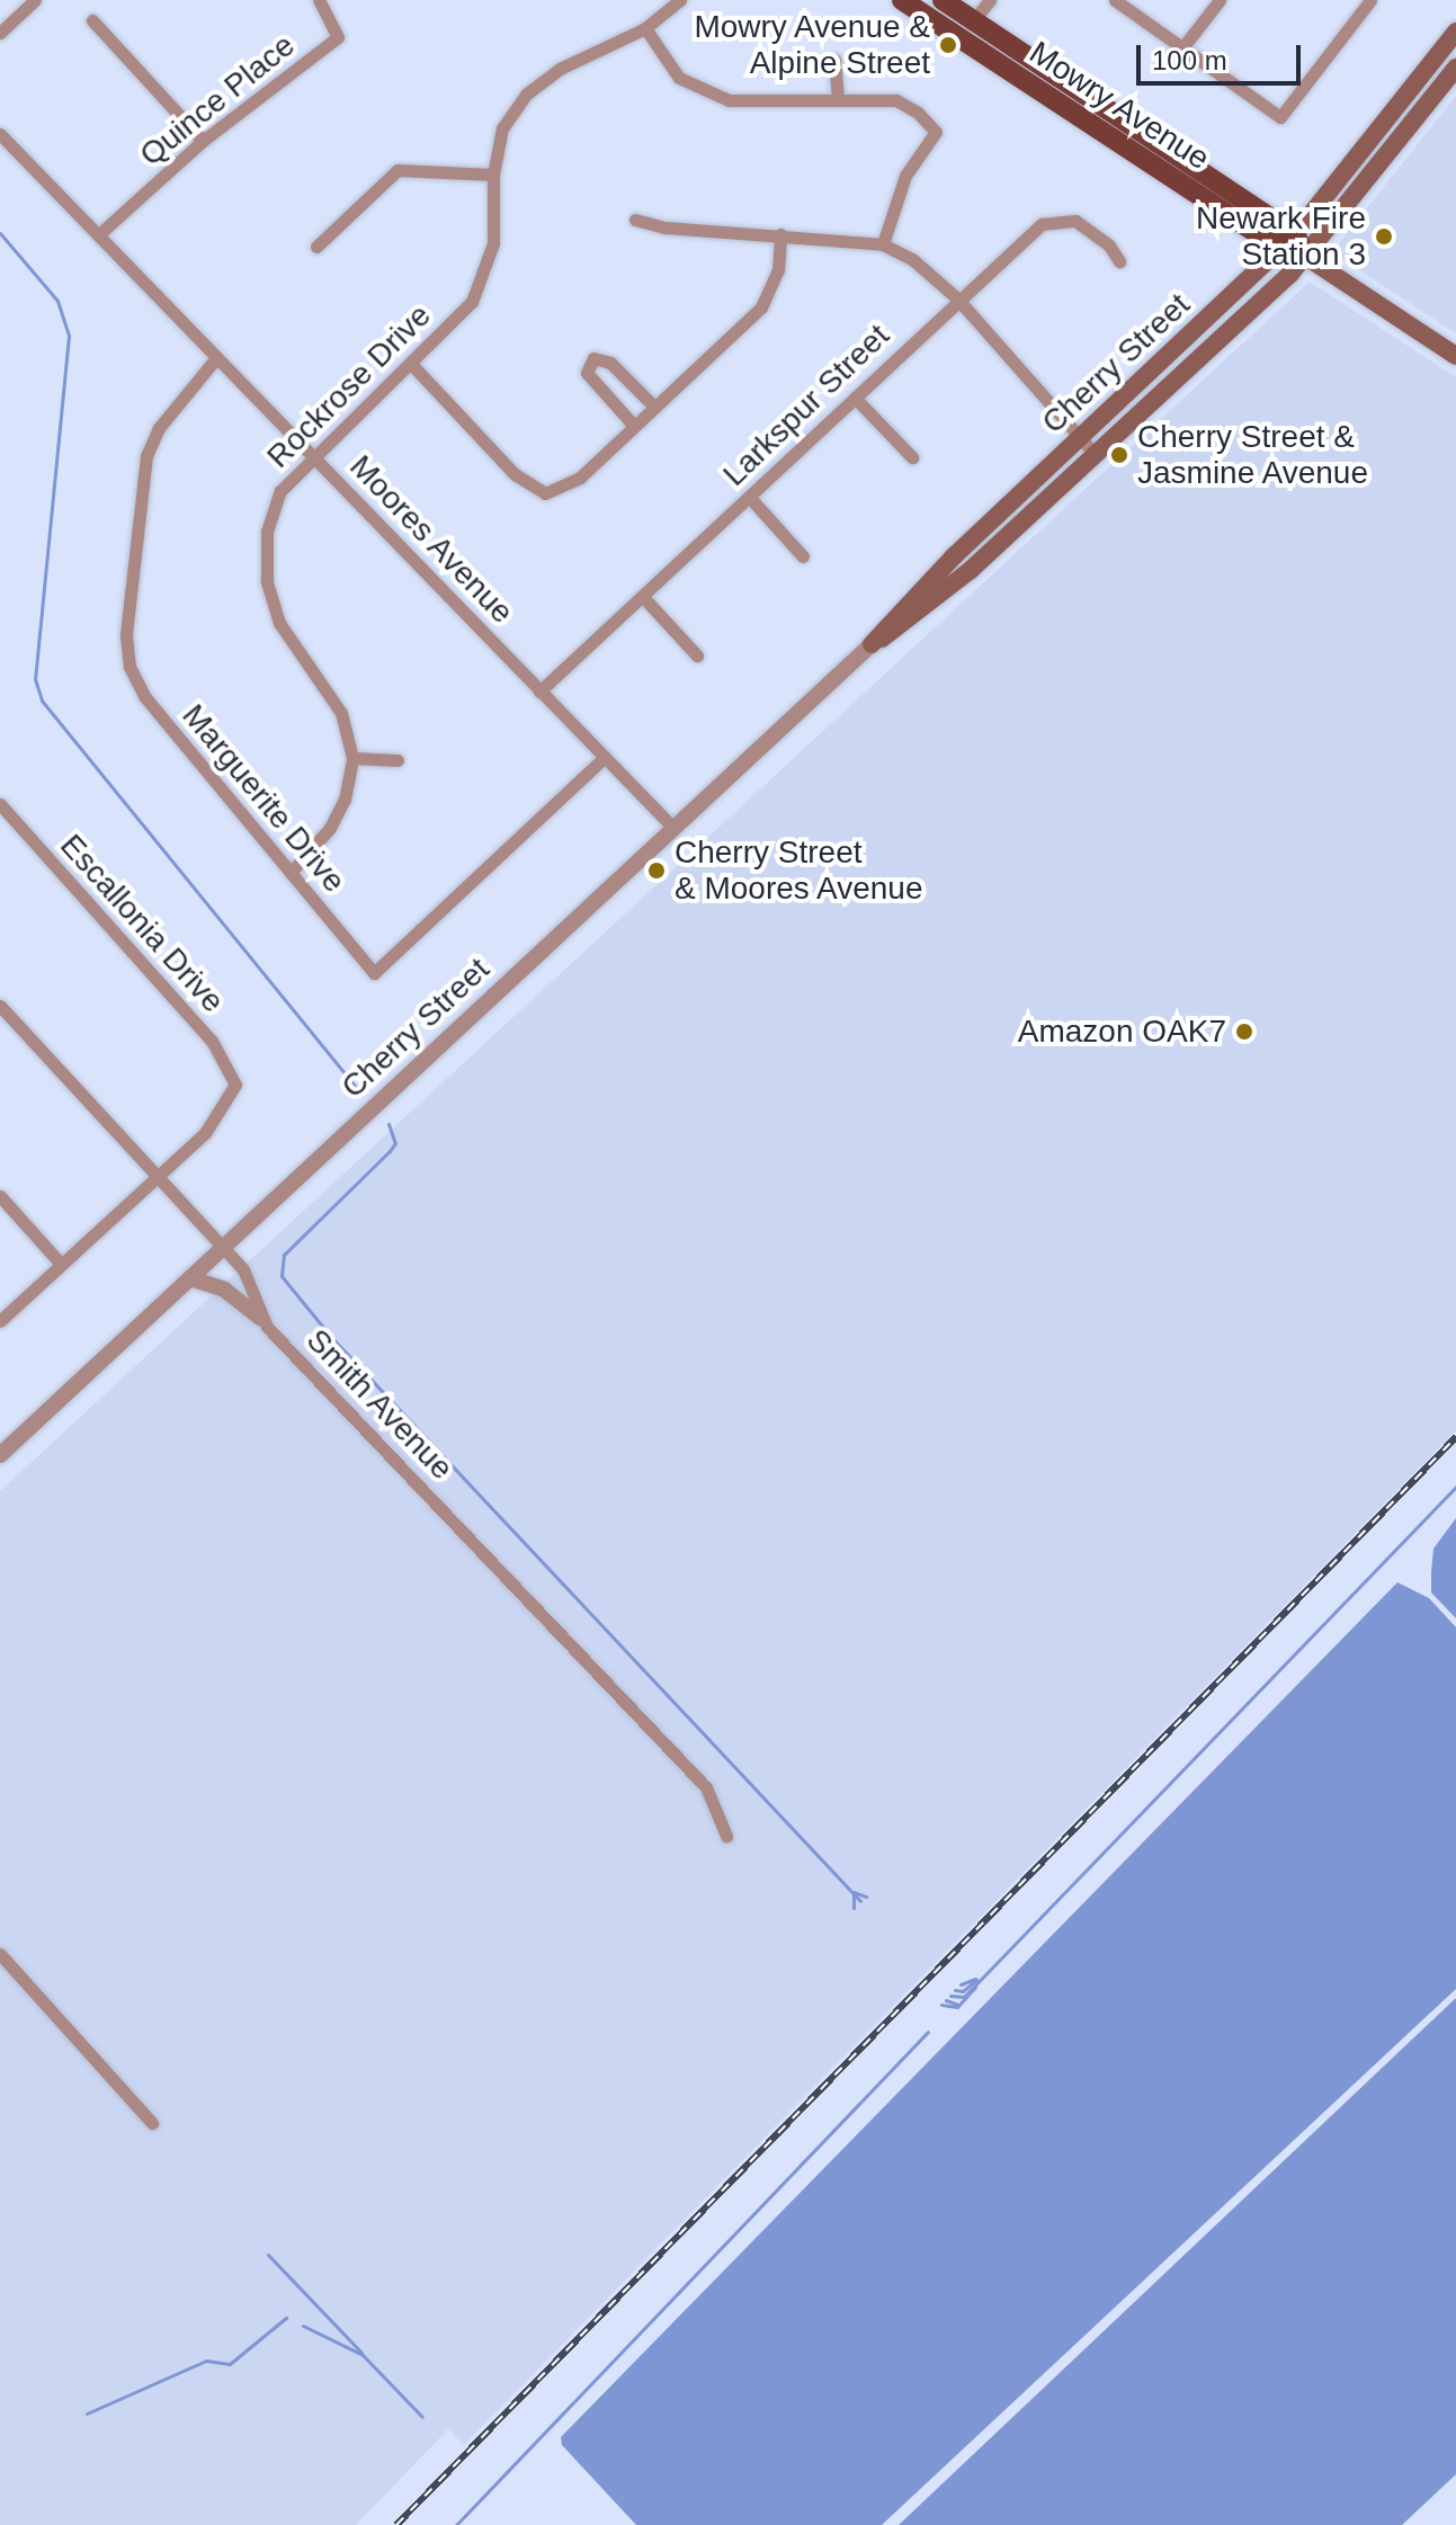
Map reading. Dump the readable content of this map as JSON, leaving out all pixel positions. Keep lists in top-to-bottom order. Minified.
{"streets":{"main road":["Mowry Avenue","Cherry Street"],"street":["Quince Place","Rockrose Drive","Larkspur Street","Moores Avenue","Marguerite Drive","Escallonia Drive","Smith Avenue"]},"crossings":[["Quince Place","Moores Avenue"],["Mowry Avenue","Cherry Street"],["Cherry Street","Moores Avenue"],["Cherry Street","Smith Avenue"],["Rockrose Drive","Moores Avenue"],["Rockrose Drive","Marguerite Drive"],["Larkspur Street","Moores Avenue"],["Moores Avenue","Marguerite Drive"],["Escallonia Drive","Smith Avenue"]],"places":["Mowry Avenue & Alpine Street","Newark Fire Station 3","Cherry Street & Jasmine Avenue","Cherry Street & Moores Avenue","Amazon OAK7"],"scale_bar":"100 m"}
